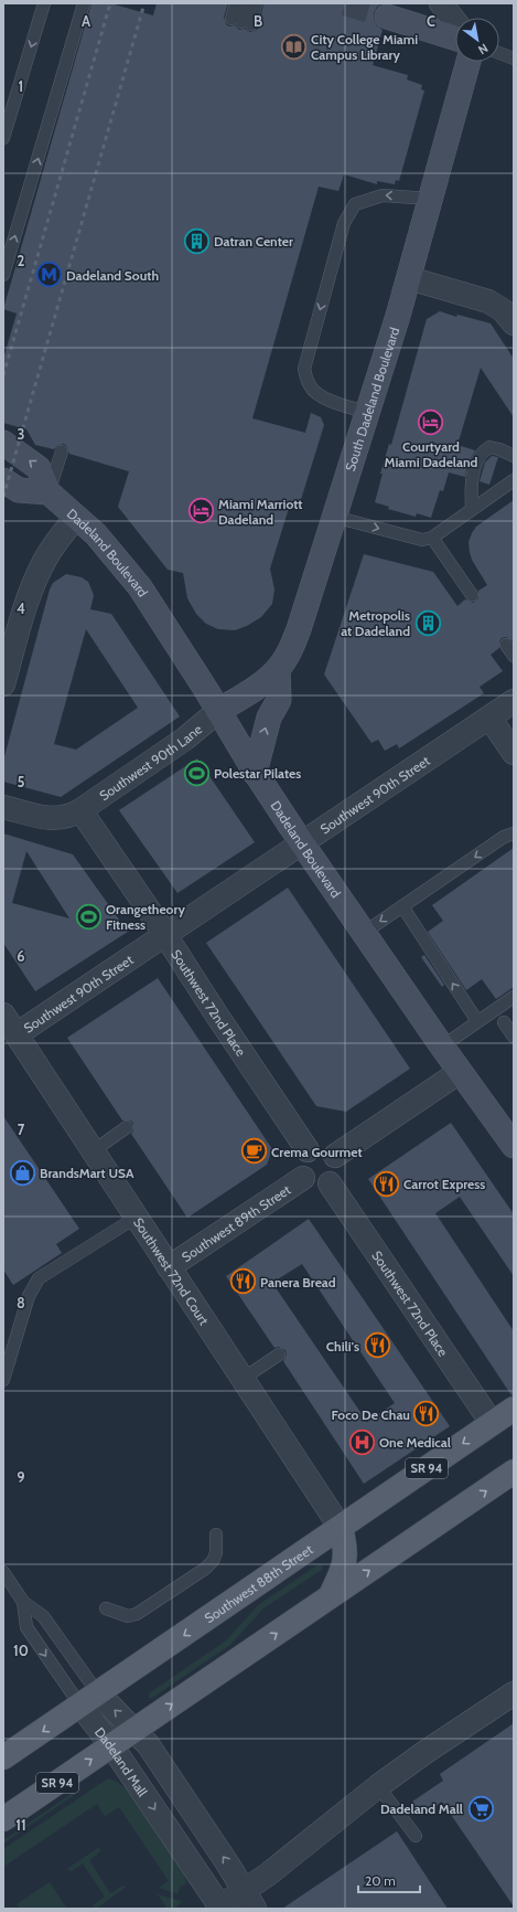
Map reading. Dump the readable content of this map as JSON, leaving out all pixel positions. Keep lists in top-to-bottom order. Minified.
{"streets":{"main road":["SR 94","Southwest 88th Street"],"street":["South Dadeland Boulevard","Dadeland Boulevard","Southwest 90th Lane","Southwest 90th Street","Southwest 72nd Place","Southwest 89th Street","Southwest 72nd Court","Dadeland Mall"]},"crossings":[["South Dadeland Boulevard","Dadeland Boulevard"],["South Dadeland Boulevard","Southwest 90th Lane"],["Dadeland Boulevard","Southwest 90th Lane"],["Dadeland Boulevard","Southwest 90th Street"],["Southwest 90th Lane","Southwest 72nd Place"],["Southwest 90th Street","Southwest 72nd Place"],["Southwest 90th Street","Southwest 72nd Court"],["Southwest 72nd Place","Southwest 89th Street"],["Southwest 72nd Place","Southwest 88th Street"],["Southwest 89th Street","Southwest 72nd Court"],["Southwest 72nd Court","Southwest 88th Street"],["SR 94","Dadeland Mall"],["Southwest 88th Street","Dadeland Mall"]],"places":{"library":["City College Miami Campus Library"],"building":["Datran Center","Metropolis at Dadeland"],"metro station":["Dadeland South"],"hotel":["Courtyard Miami Dadeland","Miami Marriott Dadeland"],"sports":["Polestar Pilates","Orangetheory Fitness"],"cafe":["Crema Gourmet"],"shop":["BrandsMart USA"],"restaurant":["Carrot Express","Panera Bread","Chili's","Foco De Chau"],"hospital":["One Medical"],"supermarket":["Dadeland Mall"]},"scale_bar":"20 m","north":"bottom right","grid":{"columns":["A","B","C"],"rows":["1","2","3","4","5","6","7","8","9","10","11"]}}
